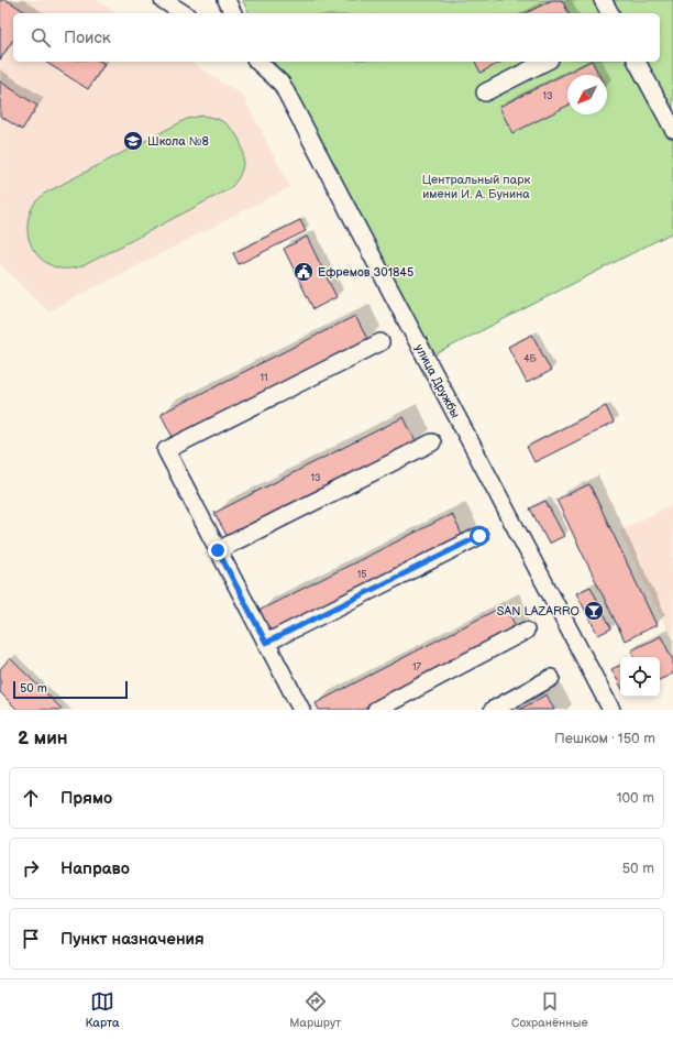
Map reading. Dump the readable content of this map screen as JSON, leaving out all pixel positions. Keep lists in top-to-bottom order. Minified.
{"streets":{"street":["улица Дружбы"]},"parks":["Центральный парк имени И. А. Бунина"],"places":{"school or university":["Школа №8"],"public building":["Ефремов 301845"],"bar":["SAN LAZARRO"]},"house_numbers":["13","4Б","11","13","15","17"],"scale_bar":"50 m","north":"bottom left","page":{"search":"Поиск","scale":"50 m","heading":["2 мин","Пешком · 150 m"],"list":[["Прямо","100 m"],["Направо","50 m"],"Пункт назначения"],"nav":["Карта","Маршрут","Сохранённые"]}}
